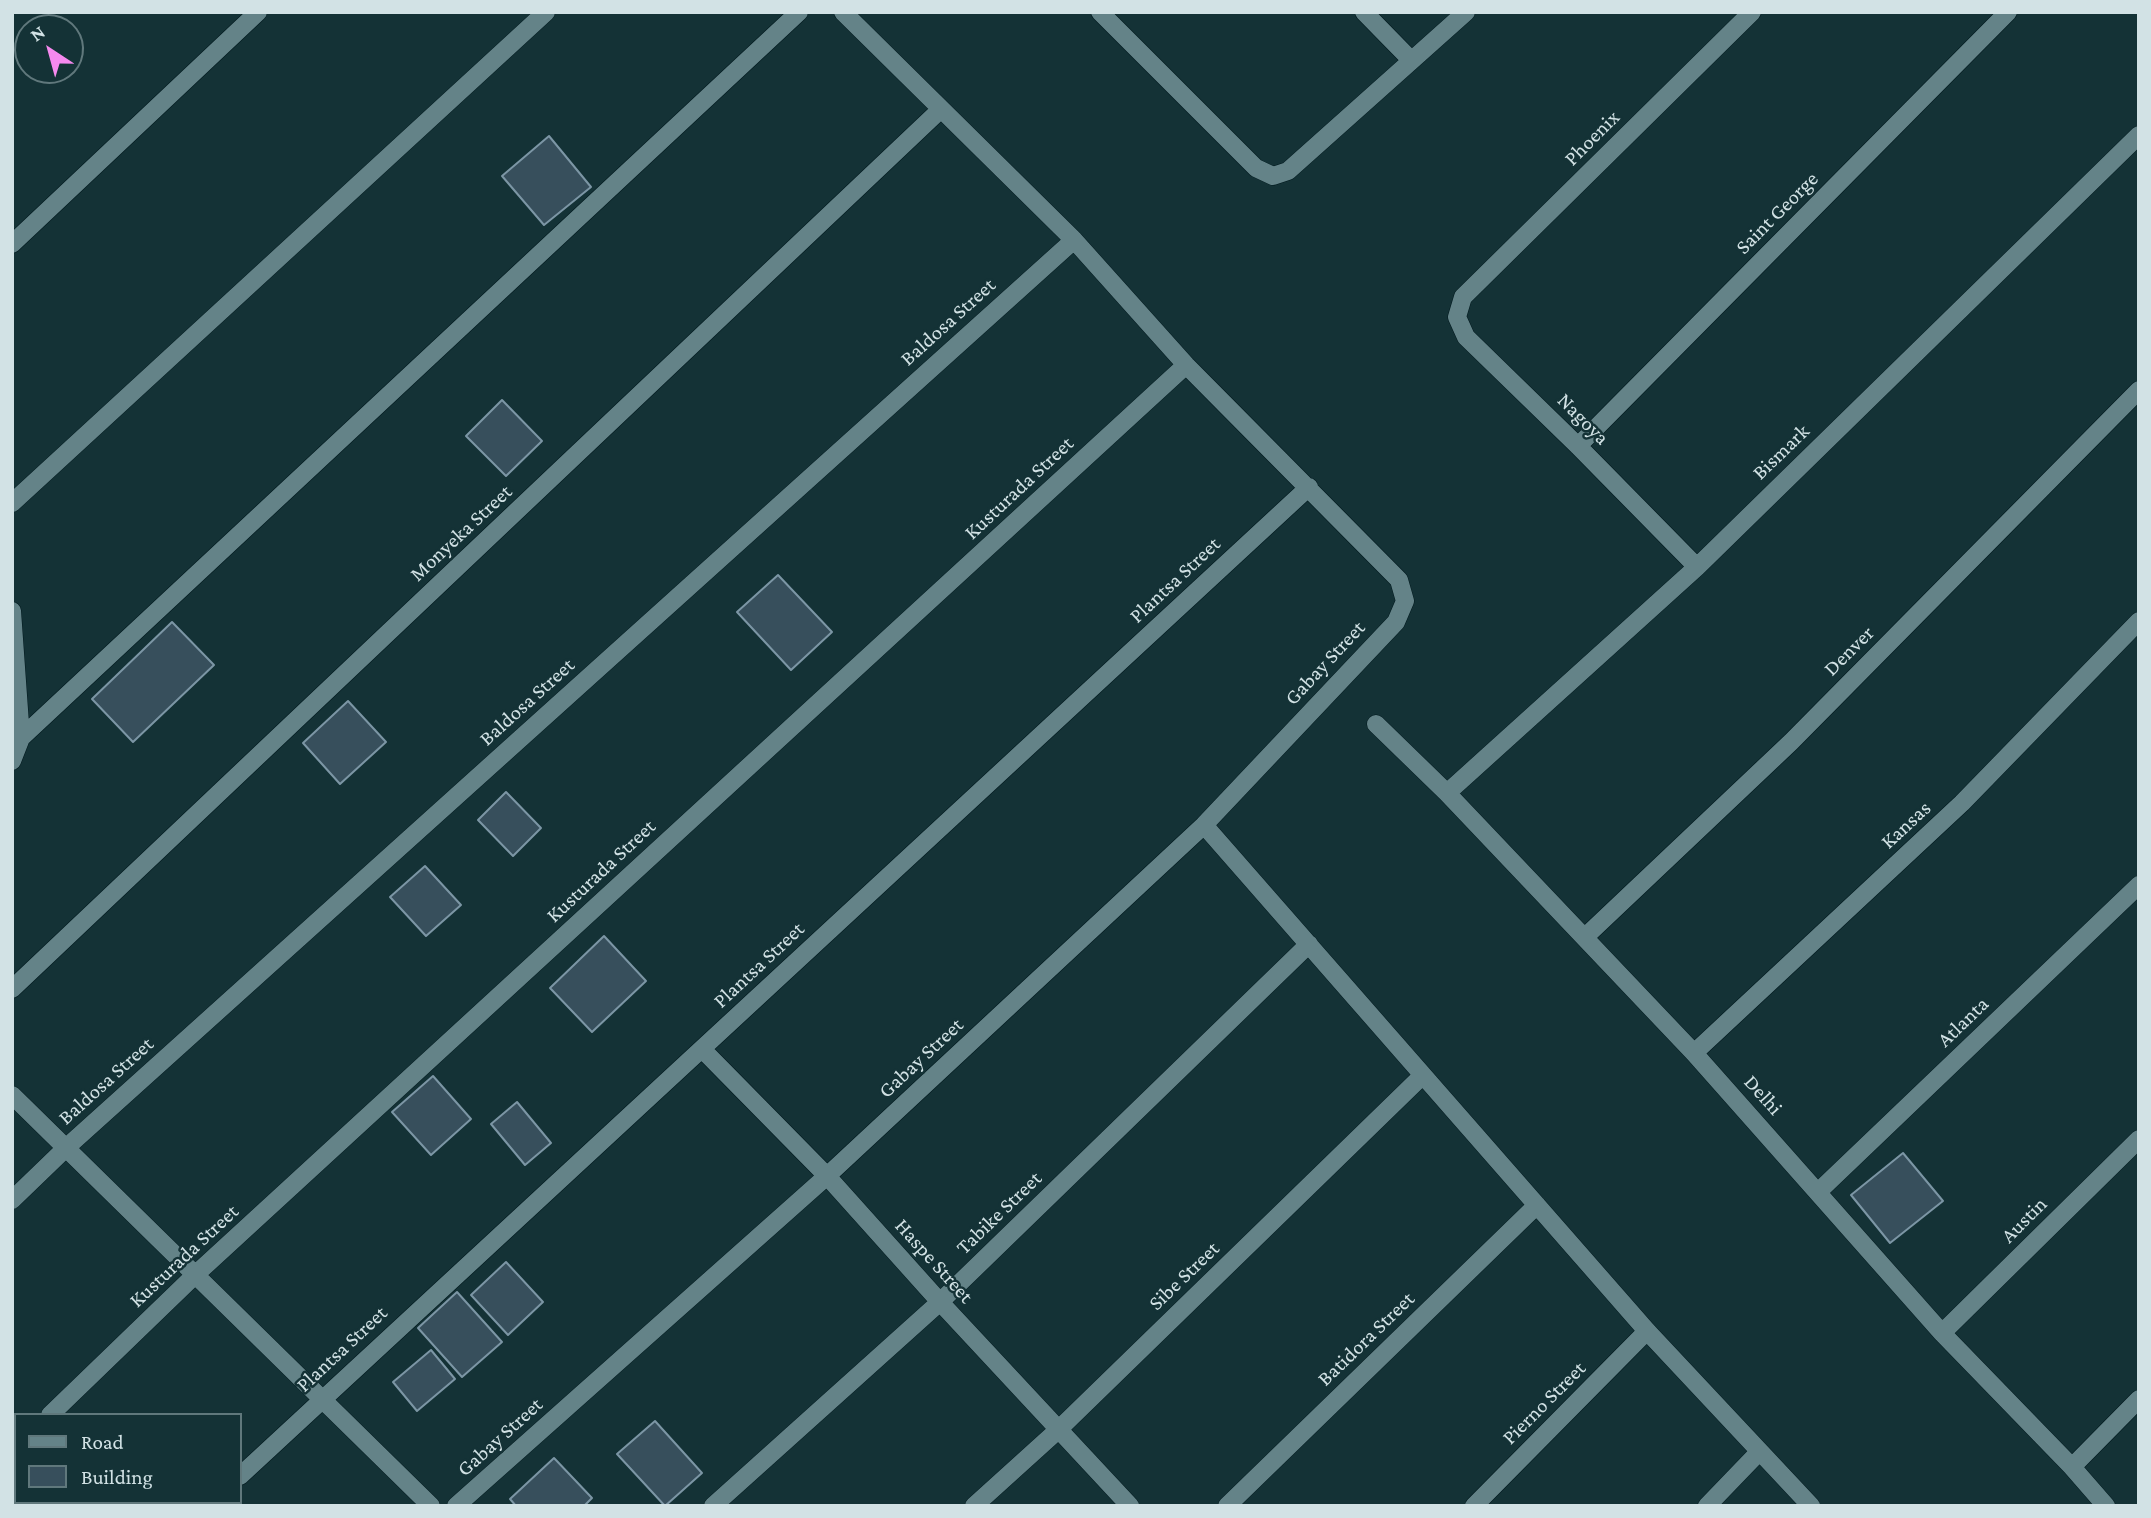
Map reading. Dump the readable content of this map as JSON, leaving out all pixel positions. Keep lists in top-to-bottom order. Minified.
{"streets":{"street":["Phoenix","Saint George","Baldosa Street","Nagoya","Bismark","Kusturada Street","Monyeka Street","Plantsa Street","Denver","Gabay Street","Kansas","Atlanta","Delhi","Tabike Street","Austin","Haspe Street","Sibe Street","Batidora Street","Pierno Street"]},"crossings":[["Phoenix","Nagoya"],["Saint George","Nagoya"],["Nagoya","Bismark"],["Bismark","Delhi"],["Plantsa Street","Gabay Street"],["Plantsa Street","Haspe Street"],["Denver","Delhi"],["Gabay Street","Haspe Street"],["Kansas","Delhi"],["Atlanta","Delhi"],["Delhi","Austin"],["Tabike Street","Haspe Street"],["Haspe Street","Sibe Street"]],"legend":["Road","Building"],"north":"top left"}
